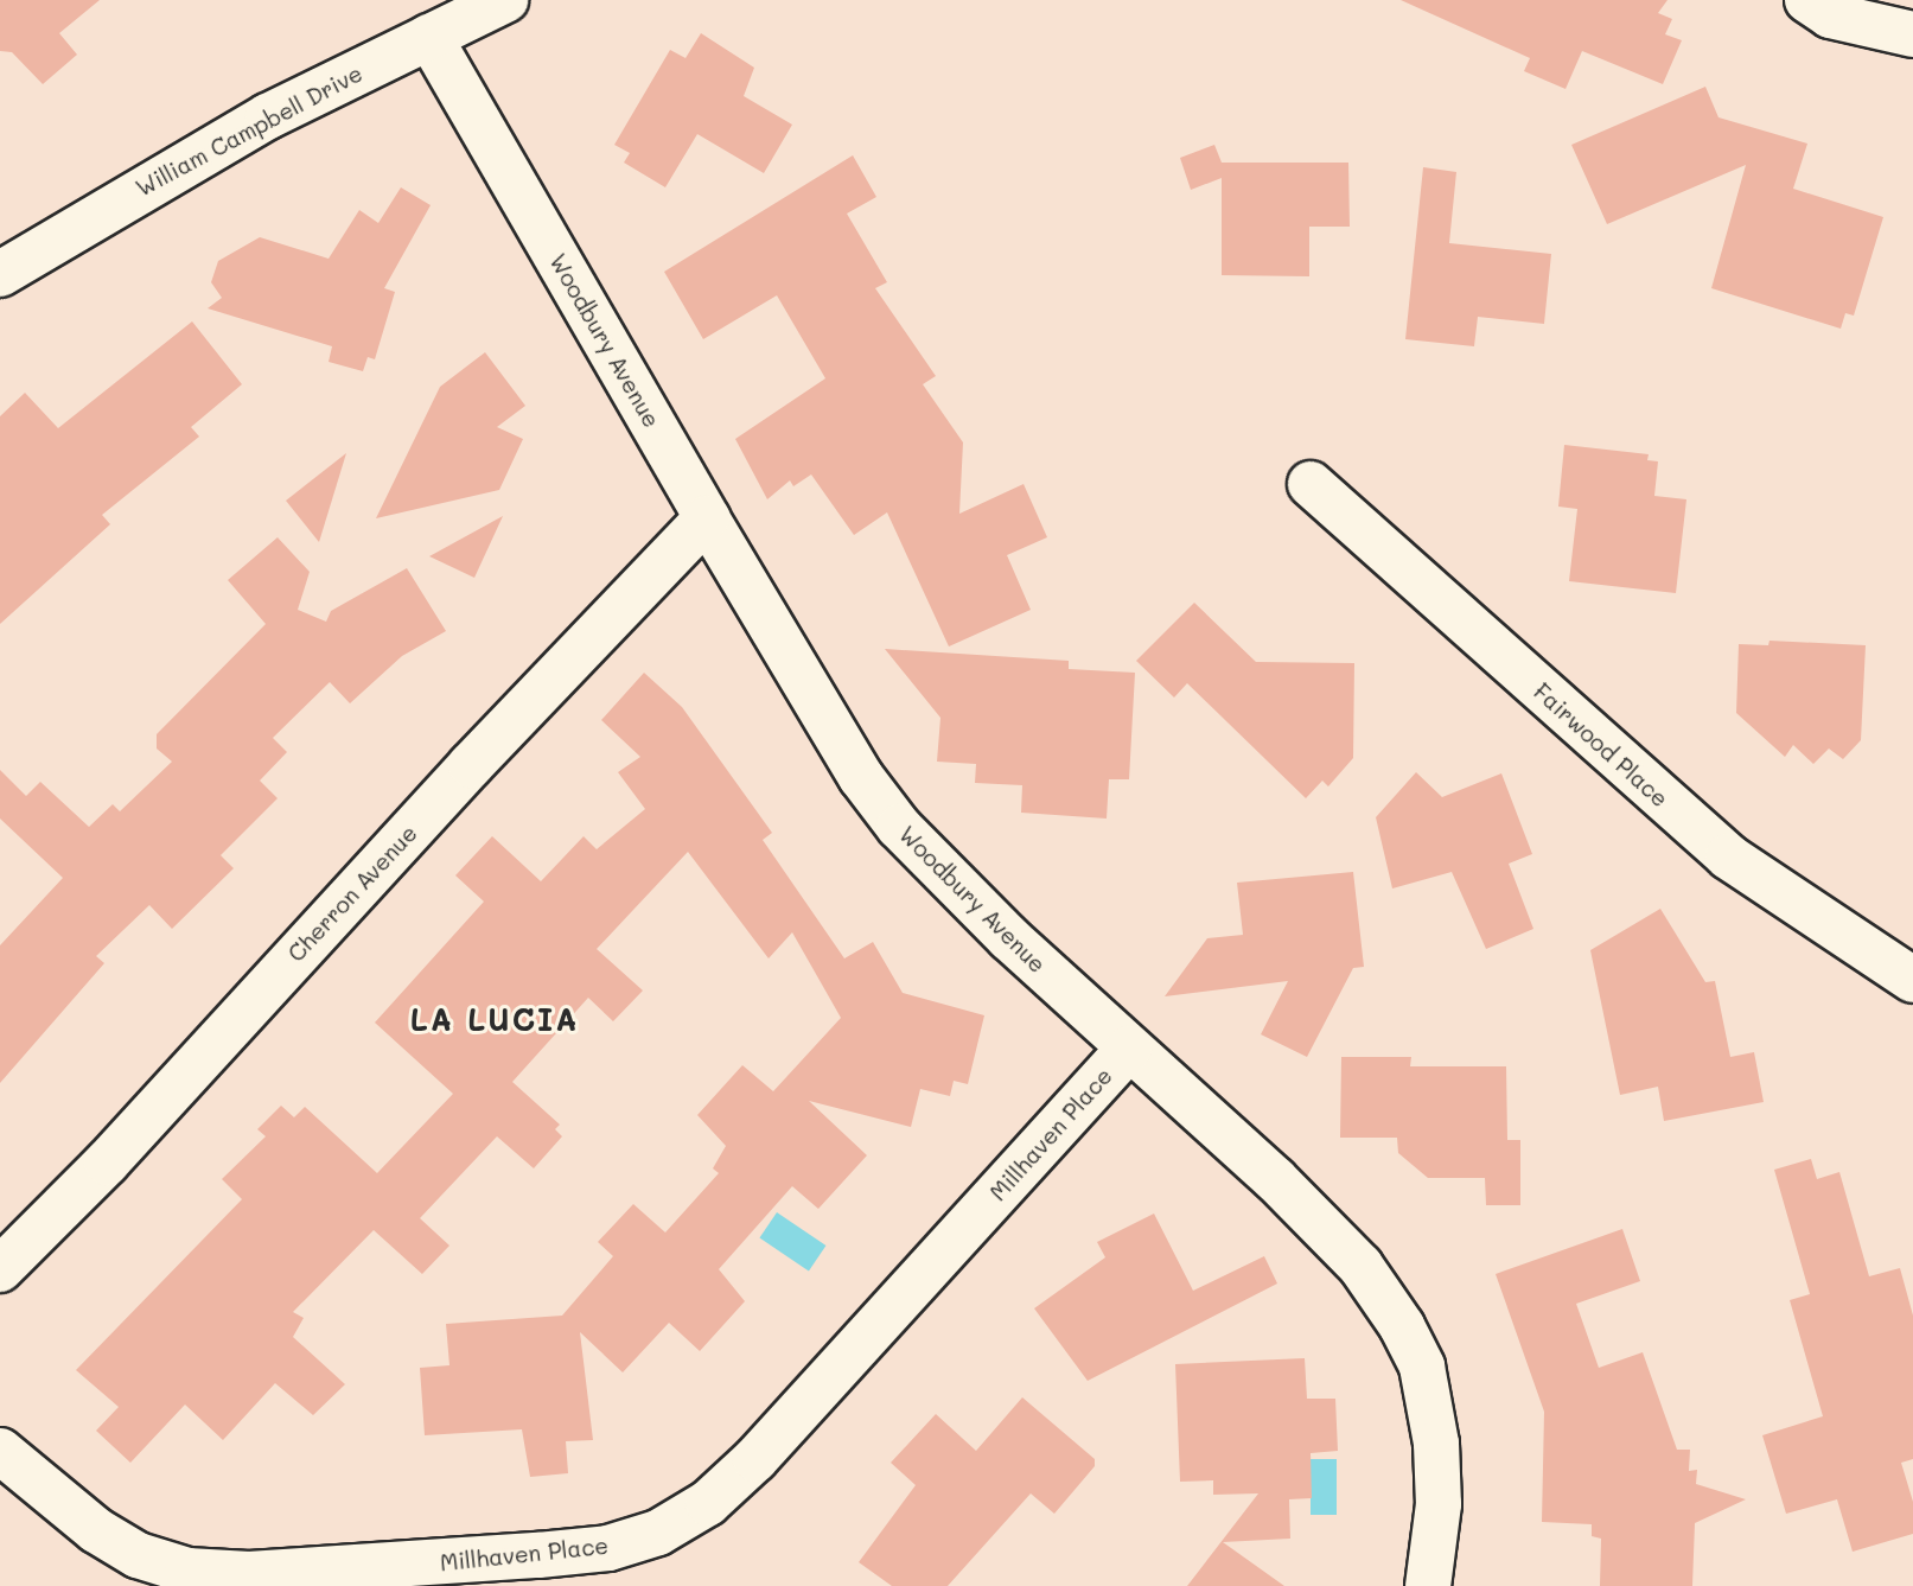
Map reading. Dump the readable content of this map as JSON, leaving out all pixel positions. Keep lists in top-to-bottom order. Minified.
{"streets":{"street":["William Campbell Drive","Woodbury Avenue","Fairwood Place","Cherron Avenue","Millhaven Place"]},"crossings":[["William Campbell Drive","Woodbury Avenue"],["Woodbury Avenue","Cherron Avenue"],["Woodbury Avenue","Millhaven Place"]],"districts":["LA LUCIA"]}
